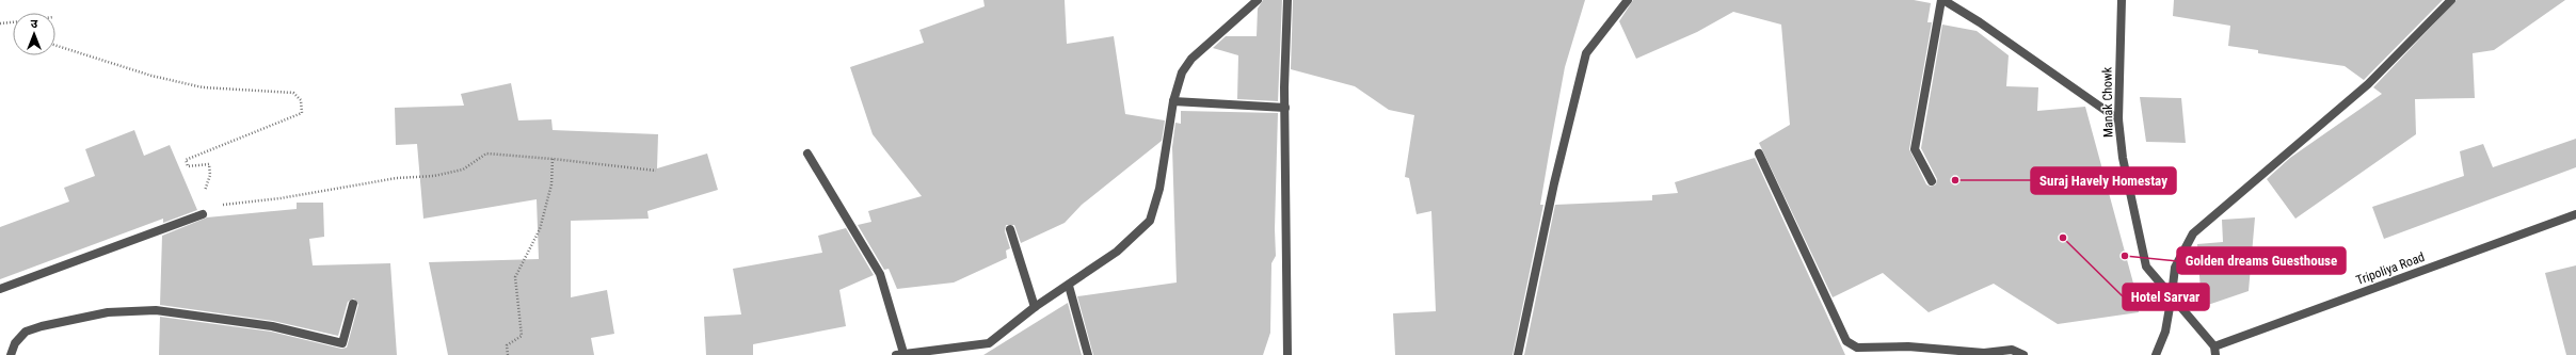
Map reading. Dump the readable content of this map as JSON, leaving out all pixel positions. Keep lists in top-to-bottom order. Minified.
{"streets":{"street":["Manak Chowk","Tripoliya Road"]},"crossings":[["Manak Chowk","Tripoliya Road"]],"places":["Suraj Havely Homestay","Hotel Sarvar","Golden dreams Guesthouse"],"north":"top"}
